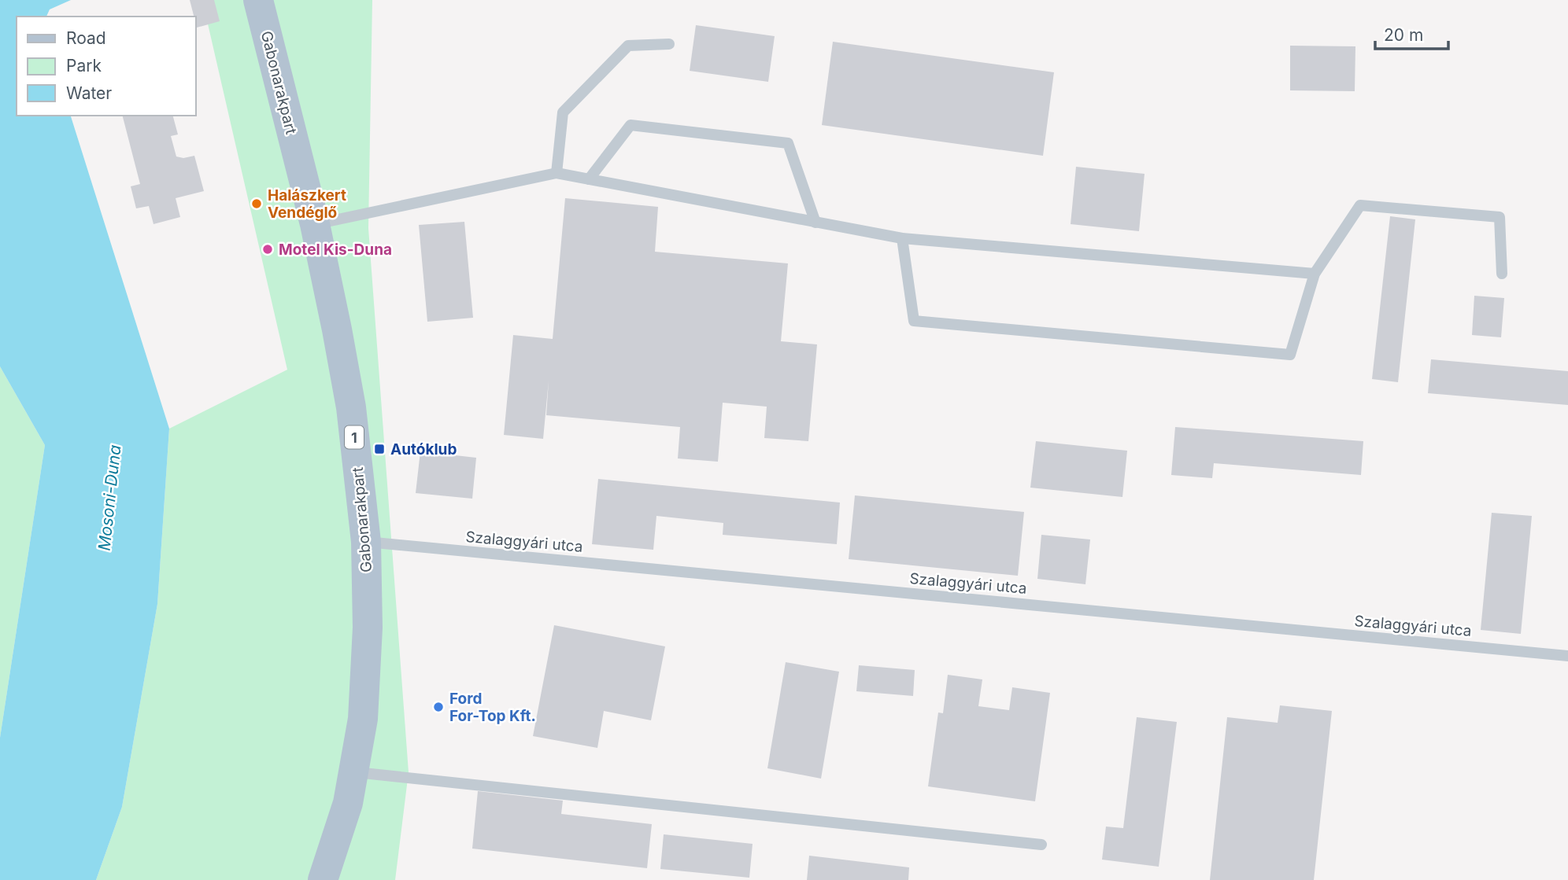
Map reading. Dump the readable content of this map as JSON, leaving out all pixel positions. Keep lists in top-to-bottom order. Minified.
{"streets":{"main road":["Gabonarakpart","1"],"lane":["Szalaggyári utca"]},"crossings":[["Gabonarakpart","Szalaggyári utca"]],"water":["Mosoni-Duna"],"places":{"other":["Halászkert Vendéglő","Motel Kis-Duna","Ford For-Top Kft."],"transit":["Autóklub"]},"legend":["Road","Park","Water"],"scale_bar":"20 m"}
